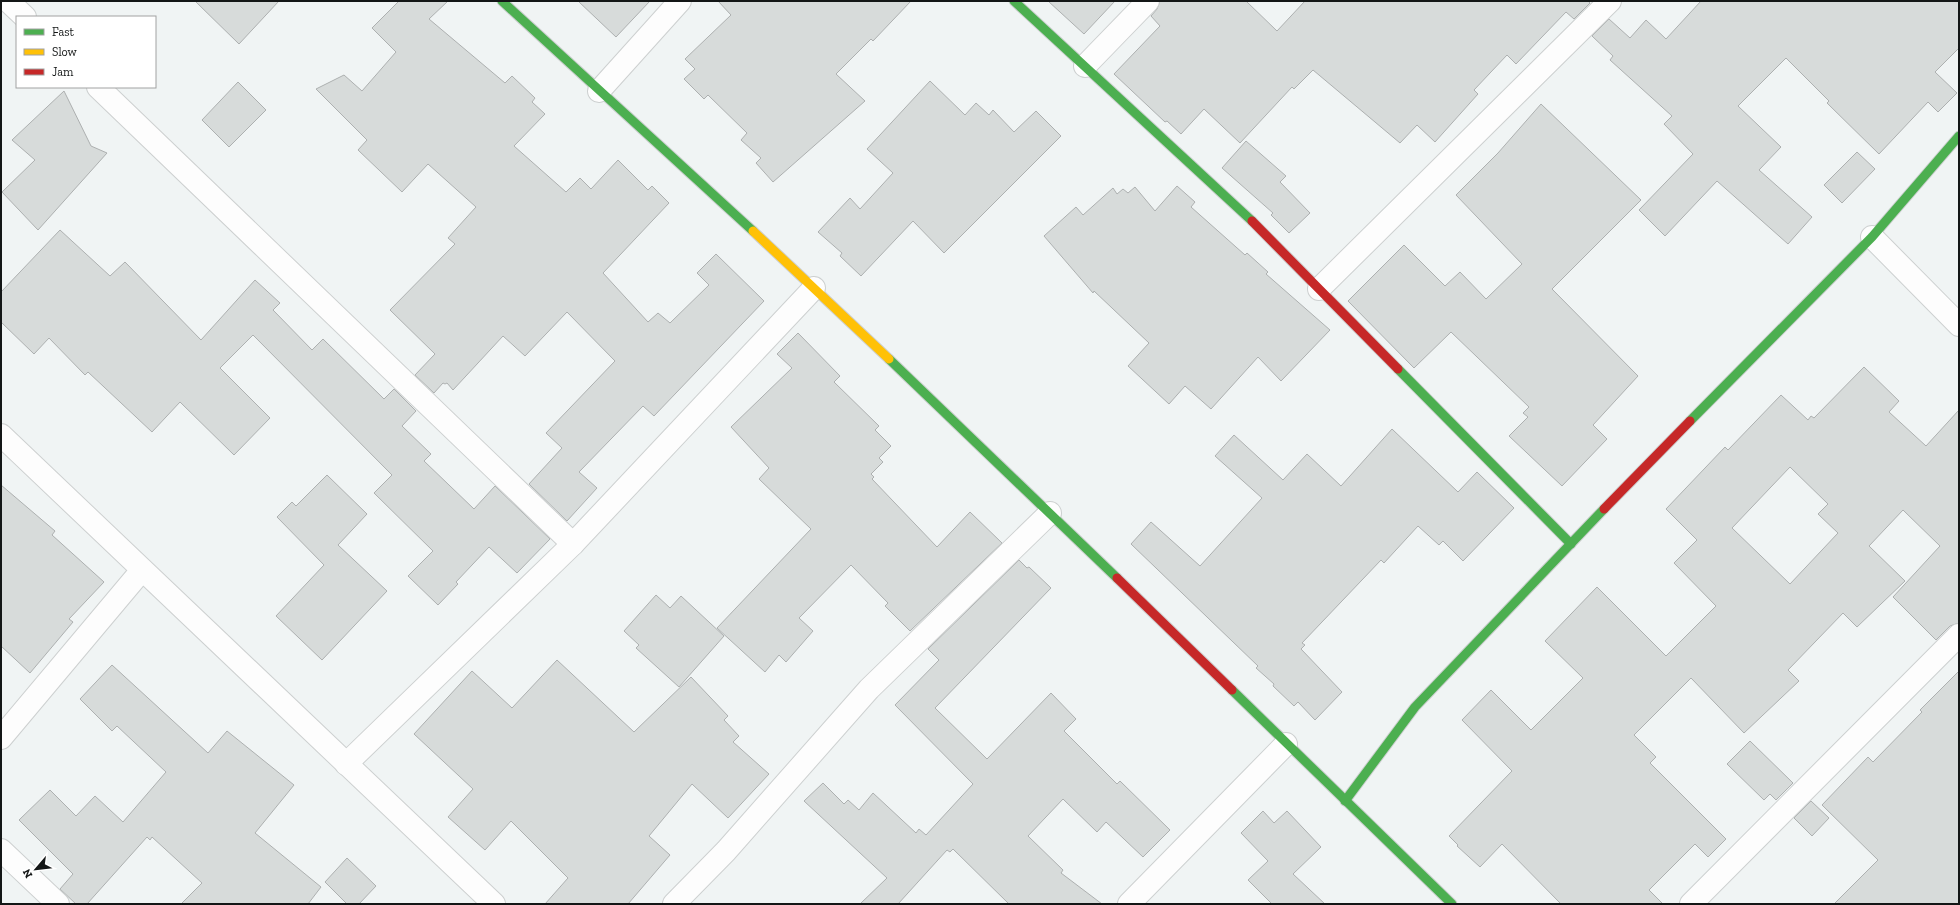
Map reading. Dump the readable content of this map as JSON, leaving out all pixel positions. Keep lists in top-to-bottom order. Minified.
{"legend":["Fast","Slow","Jam"],"north":"bottom left"}
